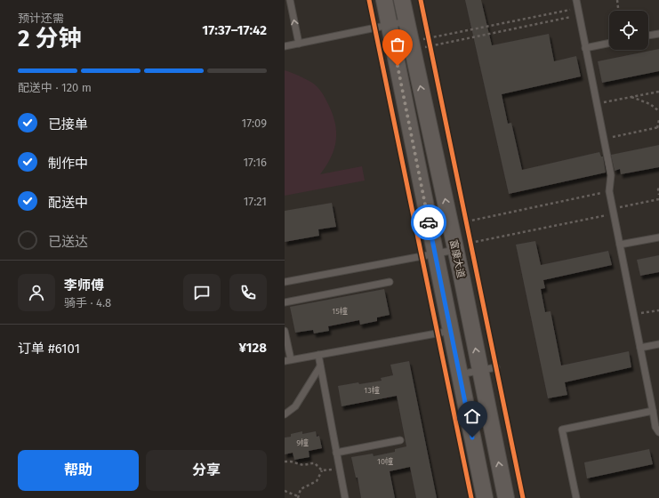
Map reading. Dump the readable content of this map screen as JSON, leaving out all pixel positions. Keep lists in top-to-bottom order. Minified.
{"streets":{"street":["富康大道"]},"house_numbers":["15幢","13幢","9幢","10幢"],"page":{"heading":["2 分钟","预计还需","17:37–17:42"],"panel":["李师傅","骑手 · 4.8","订单 #6101","¥128"],"bar":"配送中 · 120 m","list":[["已接单","17:09"],["制作中","17:16"],["配送中","17:21"],"已送达"],"buttons":["帮助","分享"]}}
